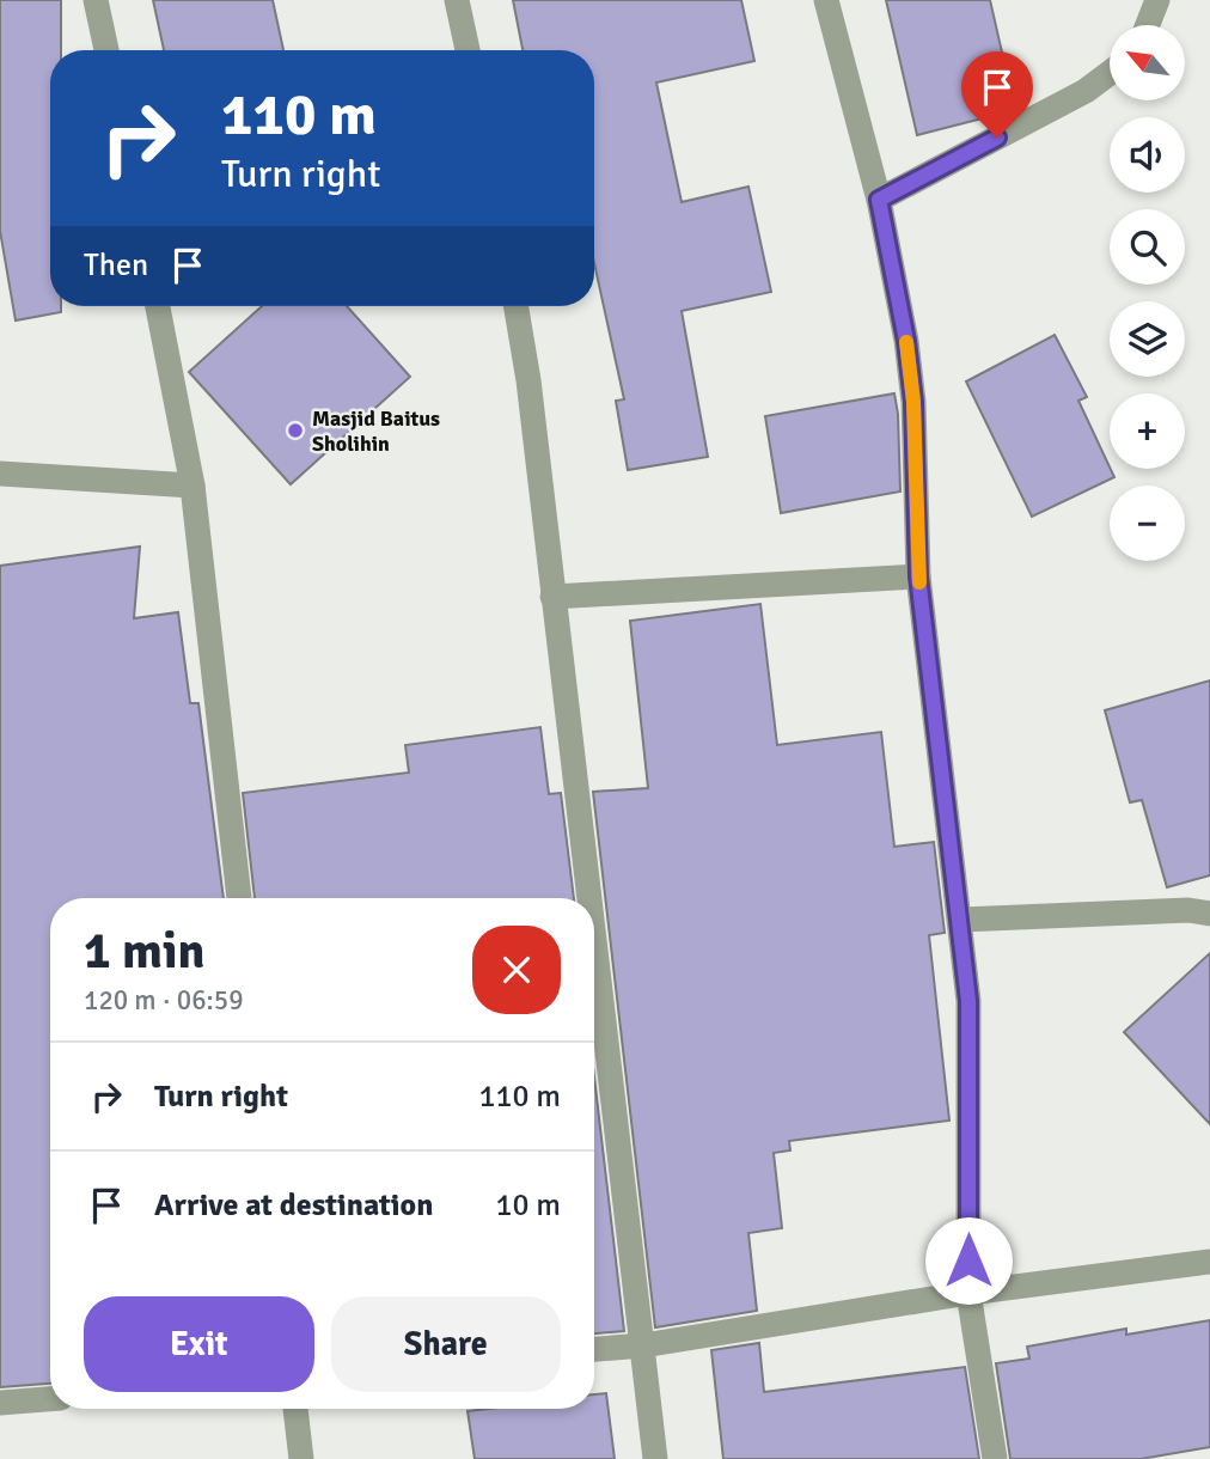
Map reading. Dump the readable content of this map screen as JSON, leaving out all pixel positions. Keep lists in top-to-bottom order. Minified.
{"places":["Masjid Baitus Sholihin"],"north":"top left","page":{"map_buttons":["+","−"],"turn":["110 m","Turn right"],"then":"Then","heading":["1 min","120 m · 06:59"],"list":[{"name":"Turn right","value":"110 m"},{"name":"Arrive at destination","value":"10 m"}],"buttons":["Exit","Share"]}}
